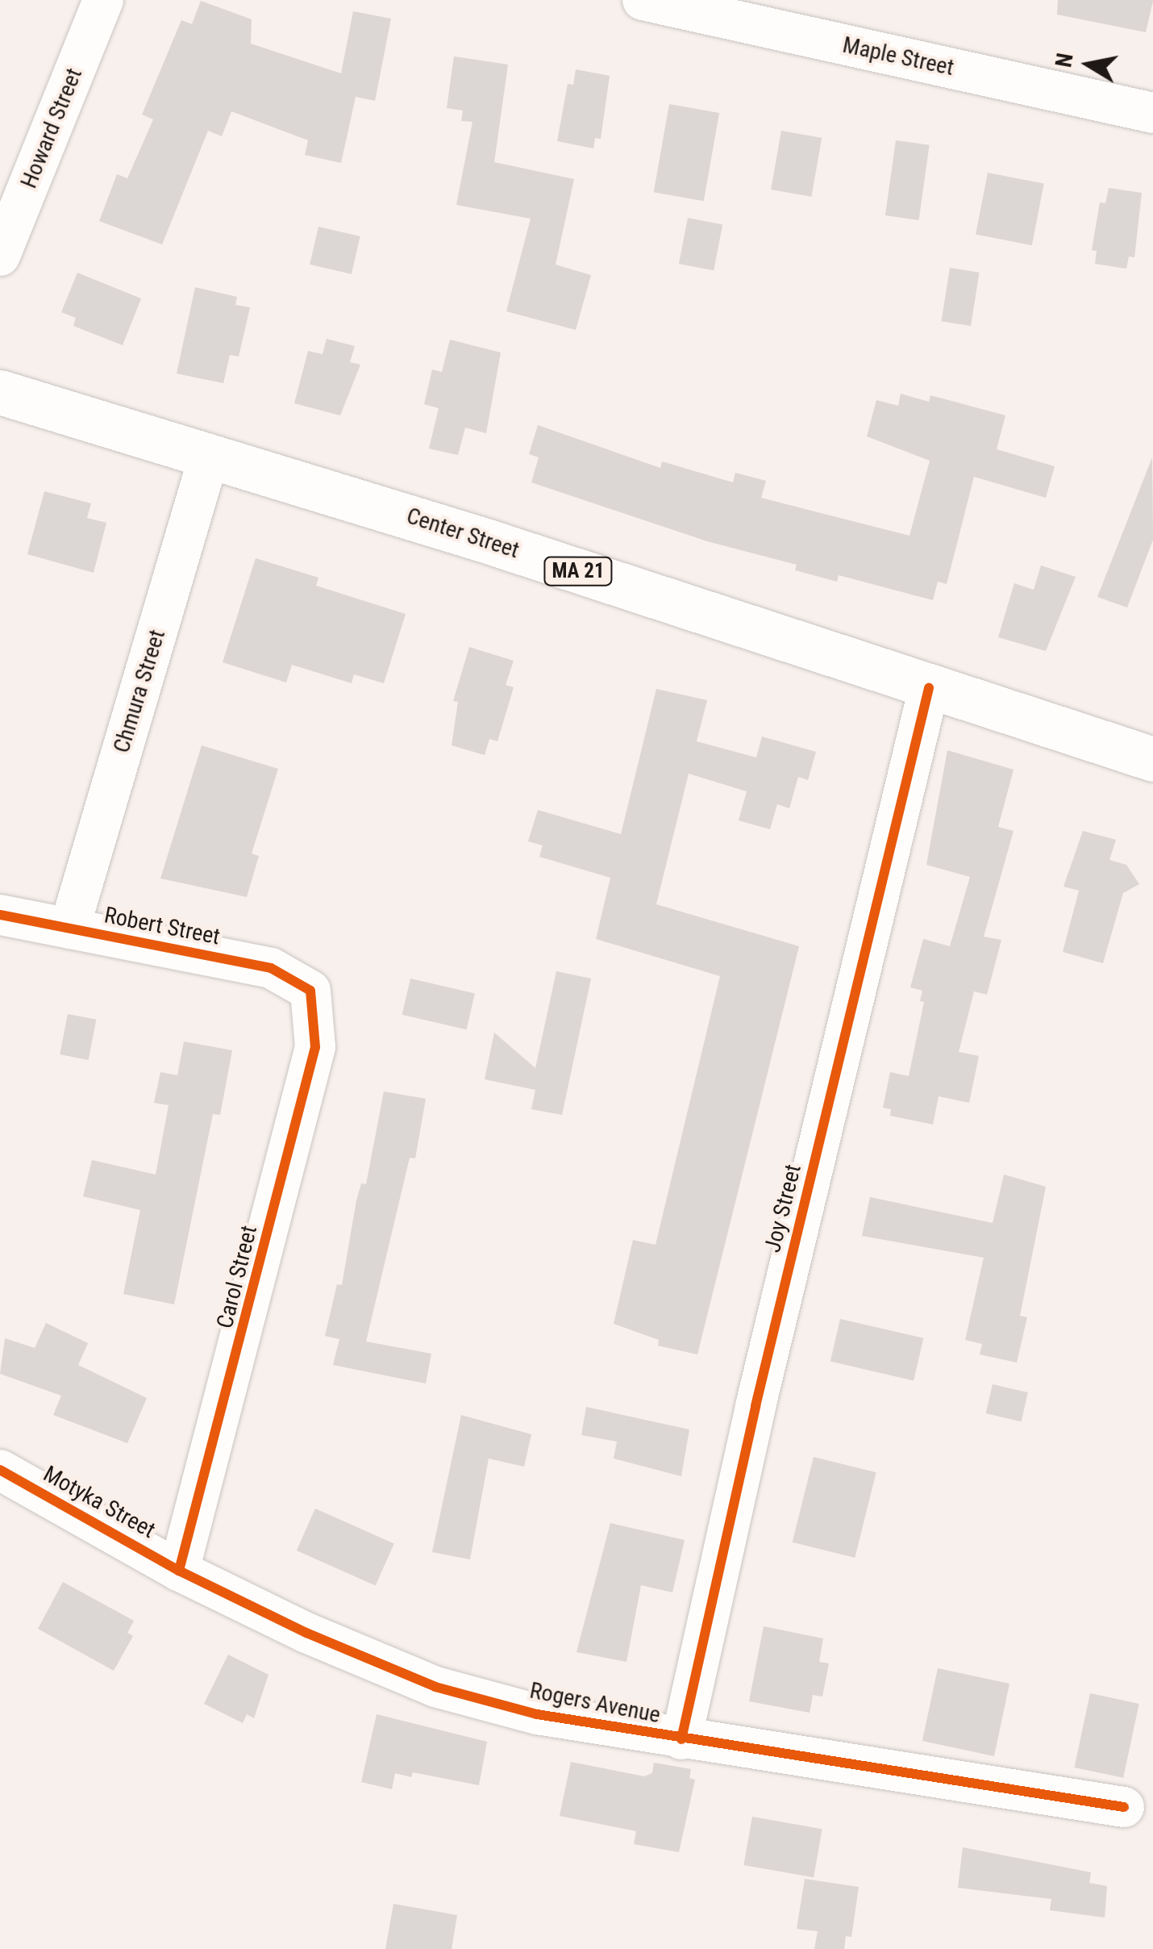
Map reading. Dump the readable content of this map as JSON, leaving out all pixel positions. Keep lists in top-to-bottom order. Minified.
{"streets":{"main road":["Center Street","MA 21"],"street":["Maple Street","Howard Street","Chmura Street","Robert Street","Joy Street","Carol Street","Motyka Street","Rogers Avenue"]},"crossings":[["Center Street","Chmura Street"],["Center Street","Joy Street"],["Chmura Street","Robert Street"],["Robert Street","Carol Street"],["Joy Street","Rogers Avenue"],["Carol Street","Motyka Street"],["Carol Street","Rogers Avenue"],["Motyka Street","Rogers Avenue"]],"north":"left"}
